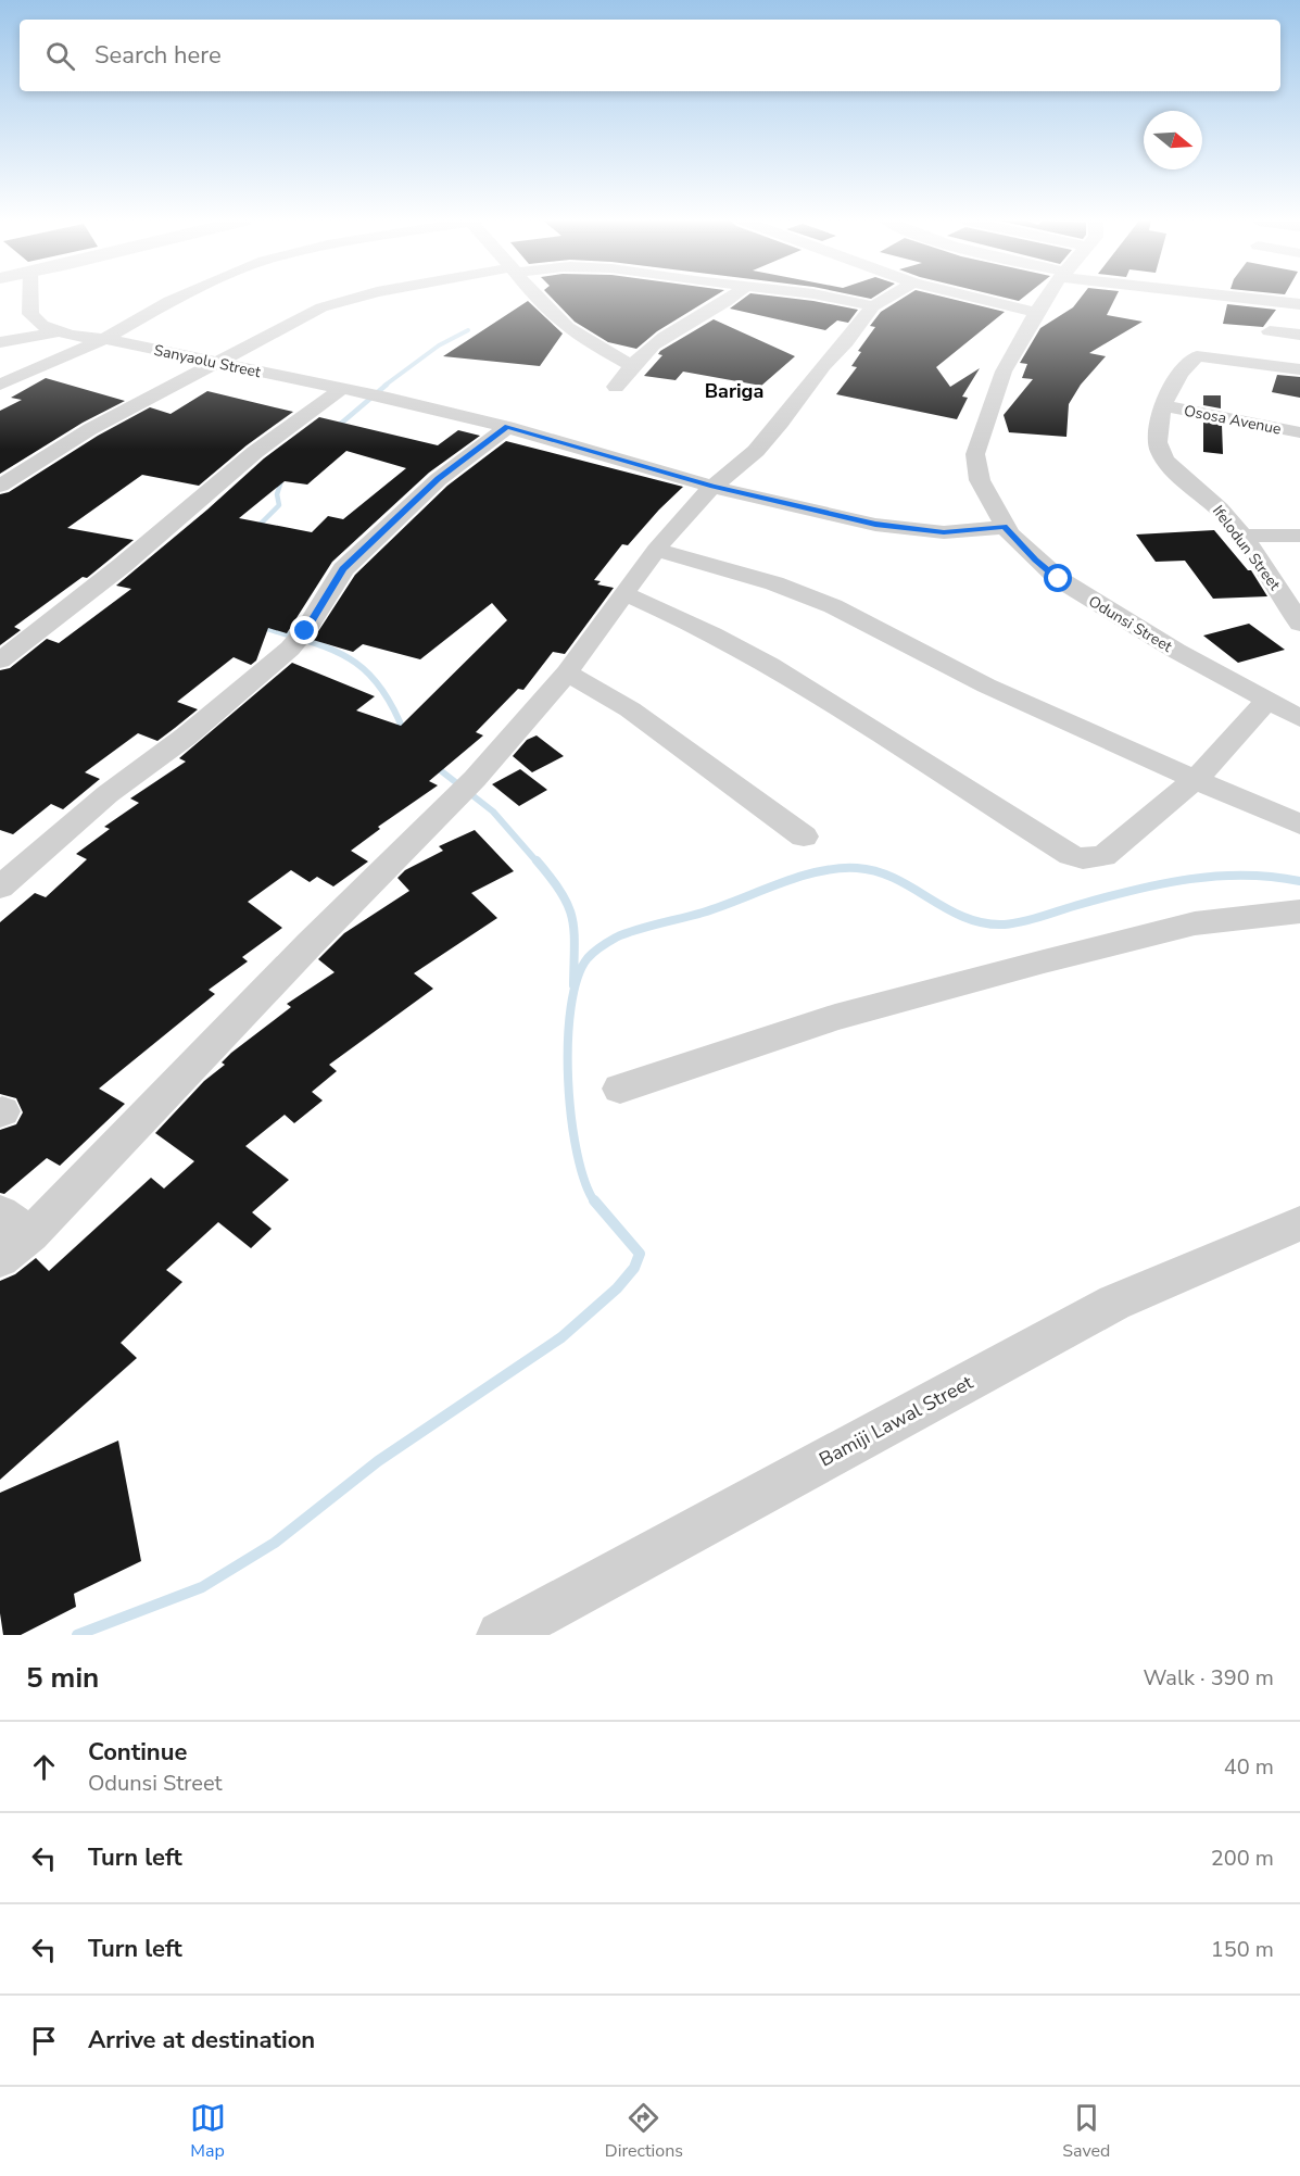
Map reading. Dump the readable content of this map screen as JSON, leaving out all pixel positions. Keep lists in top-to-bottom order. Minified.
{"streets":{"street":["Sanyaolu Street","Ososa Avenue","Ifelodun Street","Odunsi Street","Bamiji Lawal Street"]},"crossings":[["Sanyaolu Street","Odunsi Street"],["Ososa Avenue","Ifelodun Street"]],"districts":["Bariga"],"north":"right","page":{"search":"Search here","heading":["5 min","Walk · 390 m"],"list":[["Continue","Odunsi Street","40 m"],["Turn left","200 m"],["Turn left","150 m"],"Arrive at destination"],"nav":["Map","Directions","Saved"]}}
